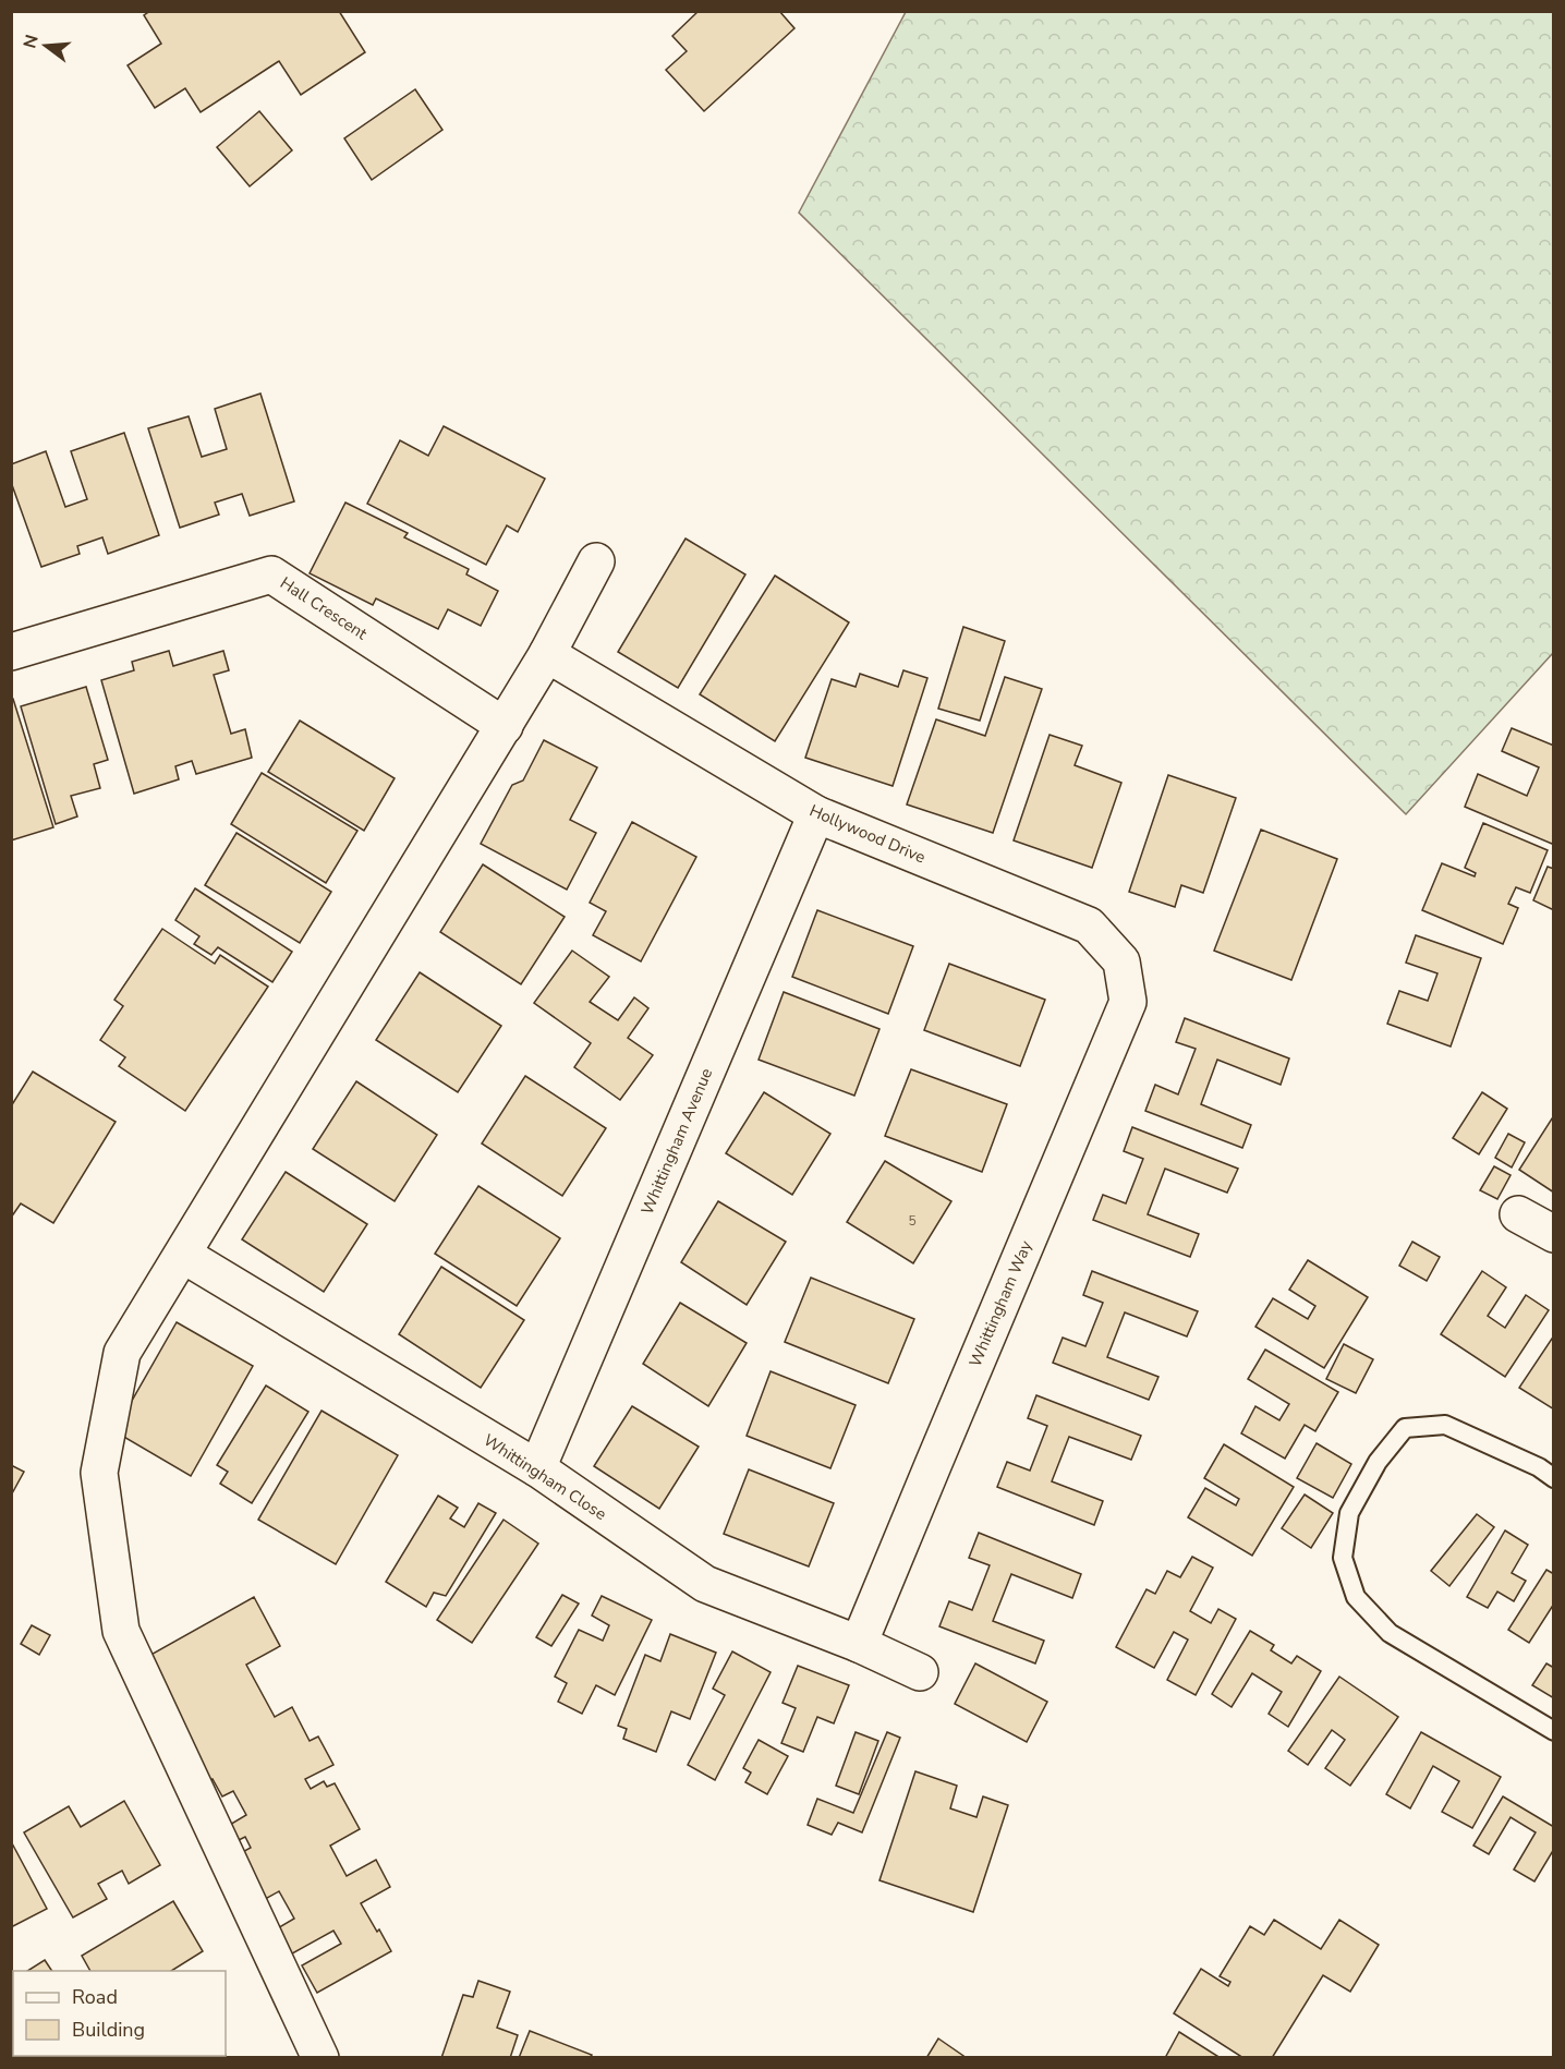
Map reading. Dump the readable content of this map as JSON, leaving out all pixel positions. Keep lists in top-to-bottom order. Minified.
{"streets":{"street":["Hall Crescent","Hollywood Drive","Whittingham Avenue","Whittingham Way","Whittingham Close"]},"crossings":[["Hollywood Drive","Whittingham Avenue"],["Hollywood Drive","Whittingham Way"],["Whittingham Avenue","Whittingham Close"],["Whittingham Way","Whittingham Close"]],"house_numbers":["5"],"legend":["Road","Building"],"north":"left"}
